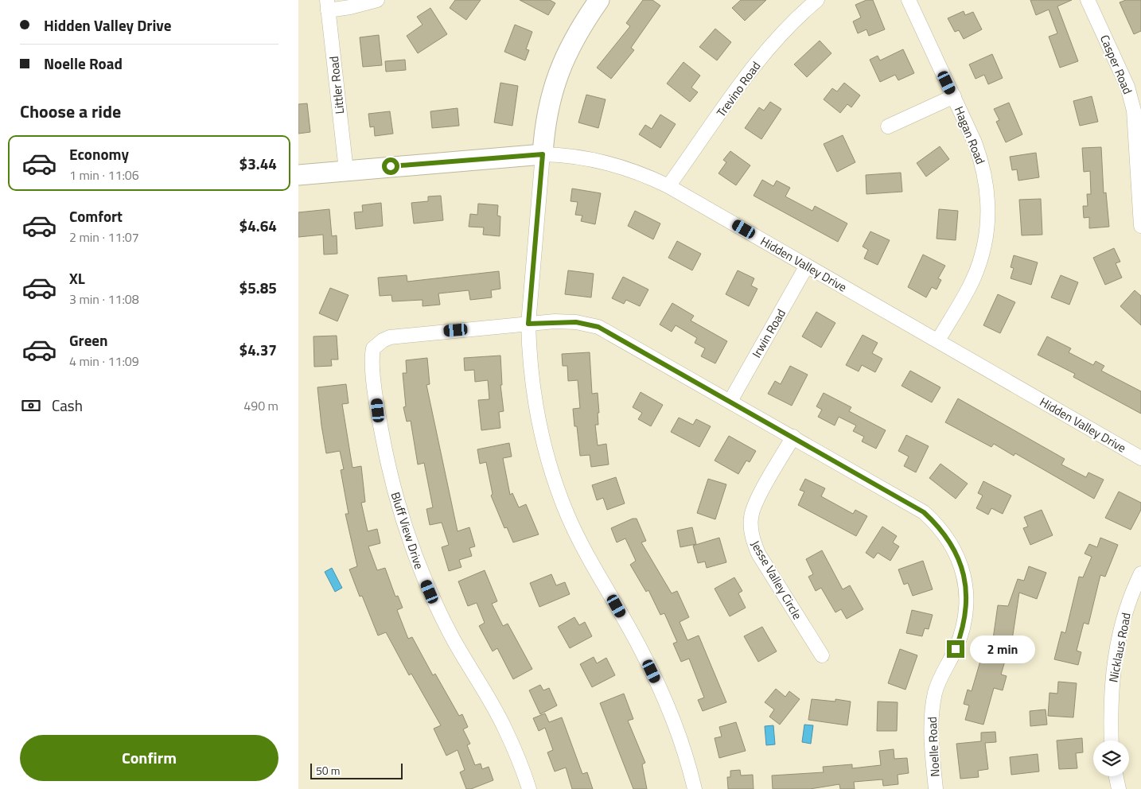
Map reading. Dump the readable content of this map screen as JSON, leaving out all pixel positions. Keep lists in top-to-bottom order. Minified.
{"streets":{"street":["Casper Road","Littler Road","Trevino Road","Hagan Road","Hidden Valley Drive","Irwin Road","Bluff View Drive","Jesse Valley Circle","Nicklaus Road","Noelle Road"]},"crossings":[["Littler Road","Hidden Valley Drive"],["Trevino Road","Hidden Valley Drive"],["Hagan Road","Hidden Valley Drive"],["Hidden Valley Drive","Irwin Road"],["Irwin Road","Noelle Road"],["Bluff View Drive","Noelle Road"],["Jesse Valley Circle","Noelle Road"]],"scale_bar":"50 m","page":{"banner":["Hidden Valley Drive","Noelle Road"],"heading":"Choose a ride","list":[{"name":"Economy","note":"1 min · 11:06","value":"$3.44"},{"name":"Comfort","note":"2 min · 11:07","value":"$4.64"},{"name":"XL","note":"3 min · 11:08","value":"$5.85"},{"name":"Green","note":"4 min · 11:09","value":"$4.37"}],"pay":["Cash","490 m"],"bubble":"2 min","buttons":"Confirm","scale":"50 m"}}
